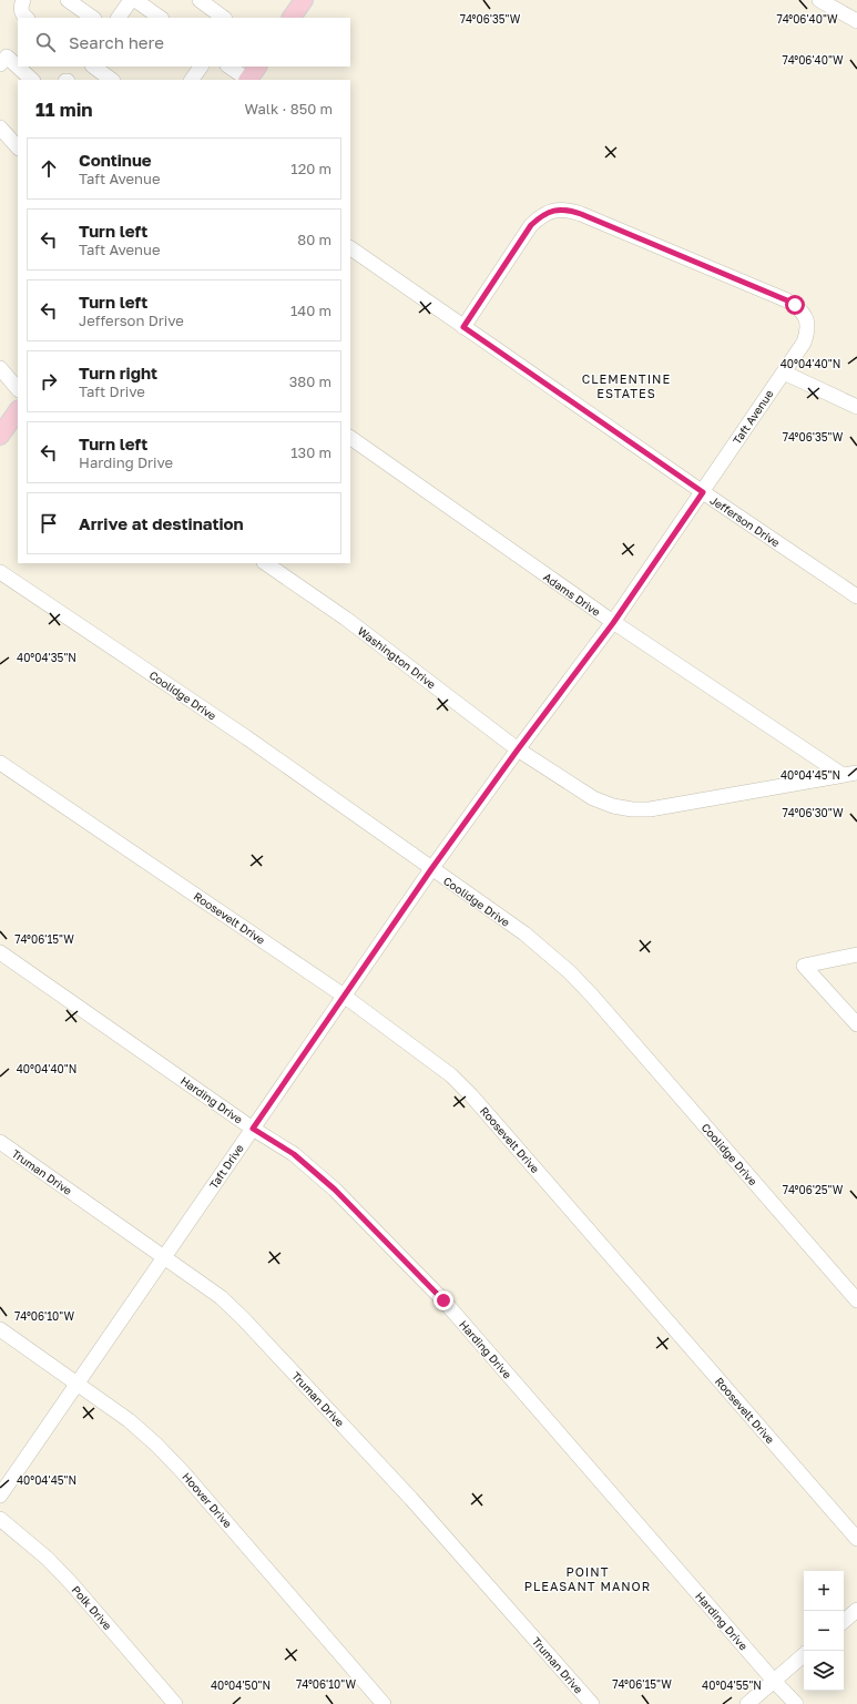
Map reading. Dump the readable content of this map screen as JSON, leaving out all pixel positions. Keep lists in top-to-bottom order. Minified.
{"streets":{"street":["Taft Avenue","Jefferson Drive","Adams Drive","Washington Drive","Coolidge Drive","Roosevelt Drive","Harding Drive","Taft Drive","Truman Drive","Hoover Drive","Polk Drive"]},"crossings":[["Taft Avenue","Jefferson Drive"],["Taft Avenue","Taft Drive"],["Jefferson Drive","Taft Drive"],["Adams Drive","Washington Drive"],["Adams Drive","Taft Drive"],["Washington Drive","Taft Drive"],["Coolidge Drive","Taft Drive"],["Roosevelt Drive","Taft Drive"],["Harding Drive","Taft Drive"],["Taft Drive","Truman Drive"],["Taft Drive","Hoover Drive"]],"districts":["CLEMENTINE ESTATES","POINT PLEASANT MANOR"],"page":{"search":"Search here","heading":["11 min","Walk · 850 m"],"list":[["Continue","Taft Avenue","120 m"],["Turn left","Taft Avenue","80 m"],["Turn left","Jefferson Drive","140 m"],["Turn right","Taft Drive","380 m"],["Turn left","Harding Drive","130 m"],"Arrive at destination"],"map_buttons":["+","−"]},"coordinates":["74°06'35\"W","74°06'40\"W","40°04'40\"N","40°04'35\"N","40°04'45\"N","74°06'30\"W","74°06'15\"W","74°06'25\"W","74°06'10\"W","40°04'50\"N","40°04'55\"N"]}
